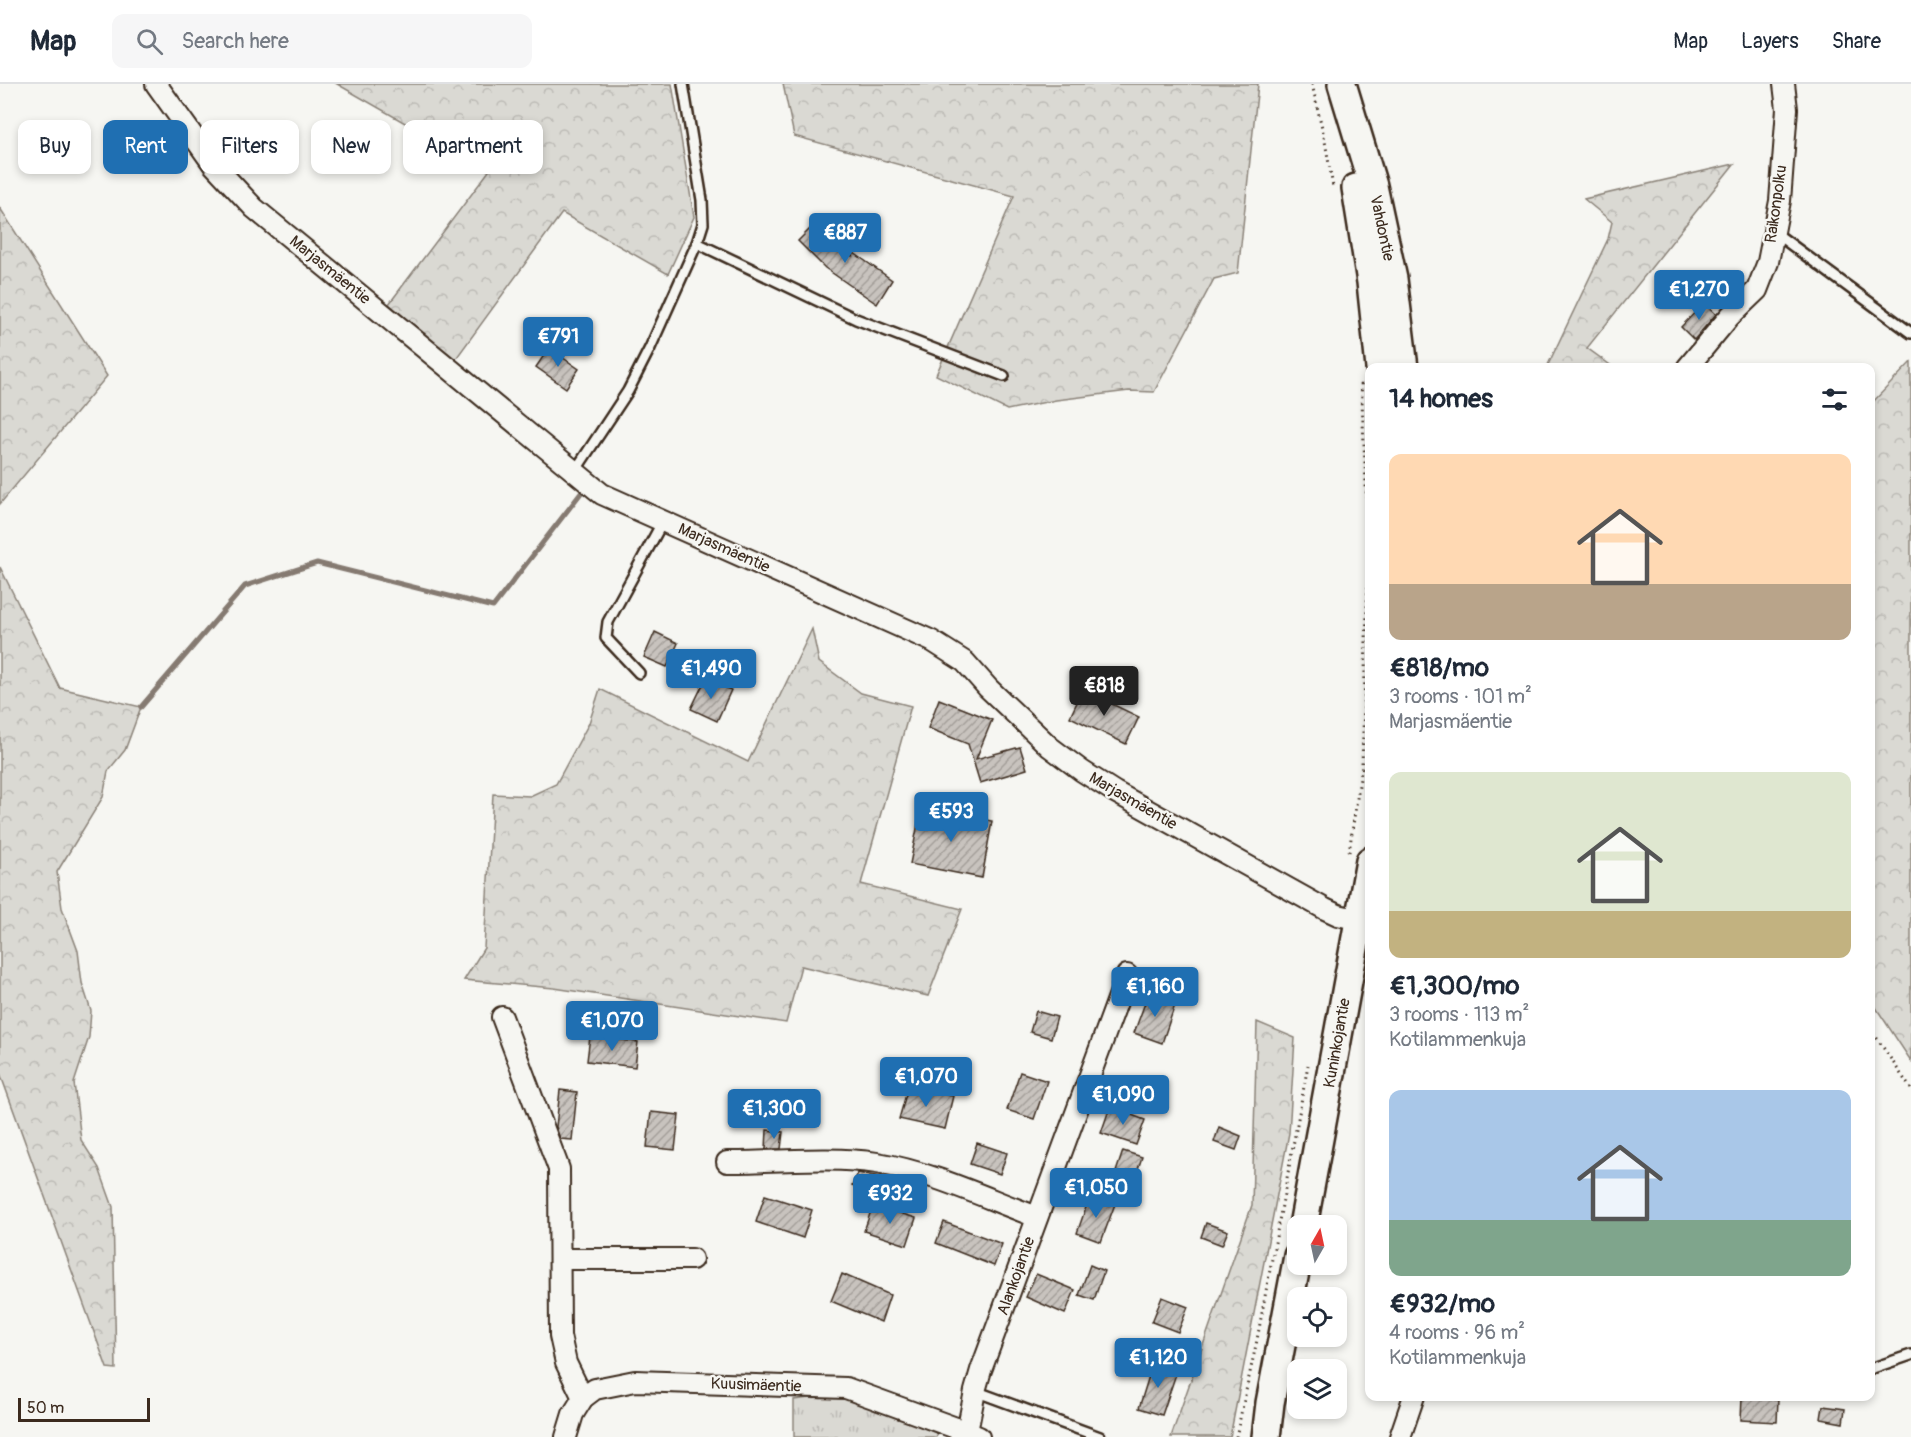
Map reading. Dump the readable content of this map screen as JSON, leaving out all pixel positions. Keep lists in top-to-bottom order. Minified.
{"streets":{"main road":["Vahdontie","Kuninkojantie"],"street":["Raikonpolku","Marjasmäentie","Alankojantie","Kuusimäentie"]},"crossings":[["Marjasmäentie","Kuninkojantie"],["Alankojantie","Kuusimäentie"]],"scale_bar":"50 m","north":"top","page":{"header":"Map","search":"Search here","nav":["Map","Layers","Share"],"chip":["Buy","Rent","Filters","New","Apartment"],"price":["€887","€1,270","€791","€1,490","€818","€593","€1,160","€1,070","€1,070","€1,090","€1,300","€1,050","€932","€1,120"],"heading":"14 homes","list":[{"name":"€818/mo","note":"3 rooms · 101 m² · Marjasmäentie"},{"name":"€1,300/mo","note":"3 rooms · 113 m² · Kotilammenkuja"},{"name":"€932/mo","note":"4 rooms · 96 m² · Kotilammenkuja"}],"scale":"50 m"}}
